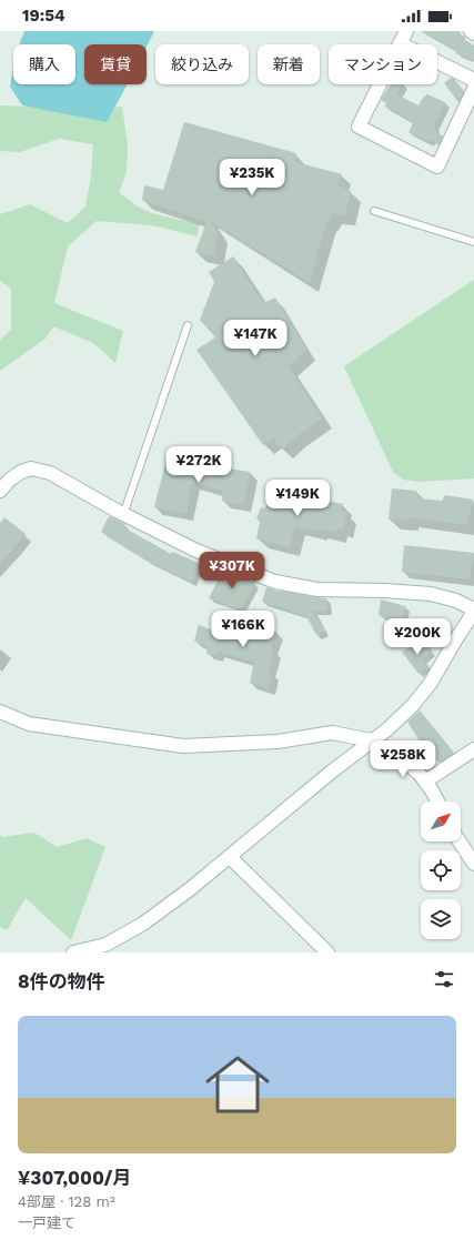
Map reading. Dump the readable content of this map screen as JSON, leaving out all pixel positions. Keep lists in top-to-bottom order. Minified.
{"north":"top right","page":{"status":"19:54","chip":["購入","賃貸","絞り込み","新着","マンション"],"price":["¥235K","¥147K","¥272K","¥149K","¥307K","¥166K","¥200K","¥258K"],"heading":"8件の物件","list":[{"name":"¥307,000/月","note":"4部屋 · 128 m² · 一戸建て"}]}}
